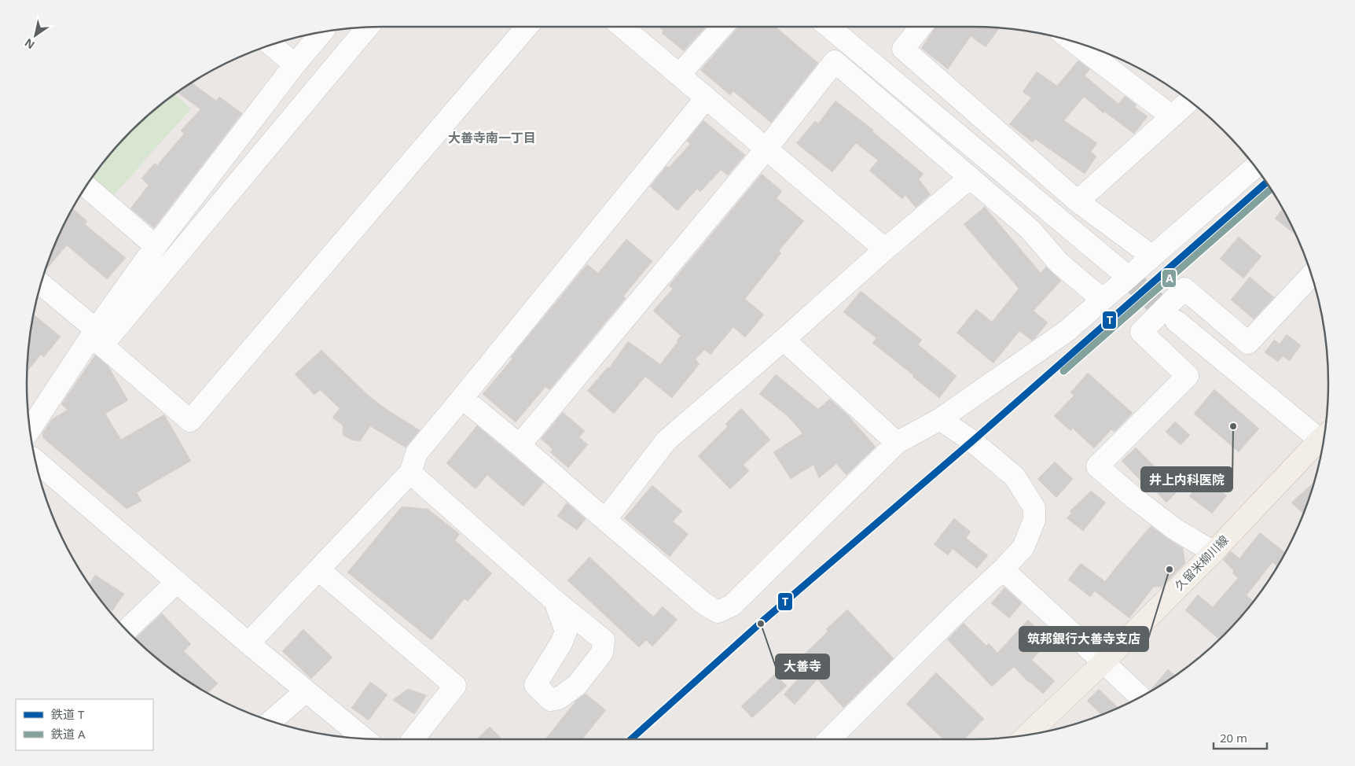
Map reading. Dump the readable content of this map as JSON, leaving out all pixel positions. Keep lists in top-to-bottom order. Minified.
{"streets":{"main road":["久留米柳川線"]},"districts":["大善寺南一丁目"],"places":["井上内科医院","筑邦銀行大善寺支店","大善寺"],"lines":["rail line T","rail line A"],"legend":["鉄道 T","鉄道 A"],"scale_bar":"20 m","north":"bottom left"}
